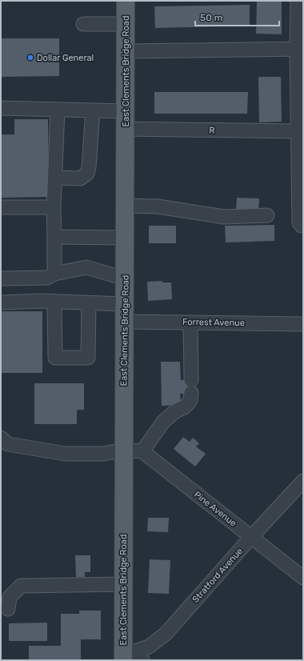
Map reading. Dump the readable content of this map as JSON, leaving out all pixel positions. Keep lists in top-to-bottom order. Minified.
{"streets":{"main road":["East Clements Bridge Road"],"street":["R","Forrest Avenue","Pine Avenue","Stratford Avenue"]},"crossings":[["East Clements Bridge Road","R"],["East Clements Bridge Road","Forrest Avenue"],["East Clements Bridge Road","Stratford Avenue"],["Pine Avenue","Stratford Avenue"]],"places":["Dollar General"],"scale_bar":"50 m"}
